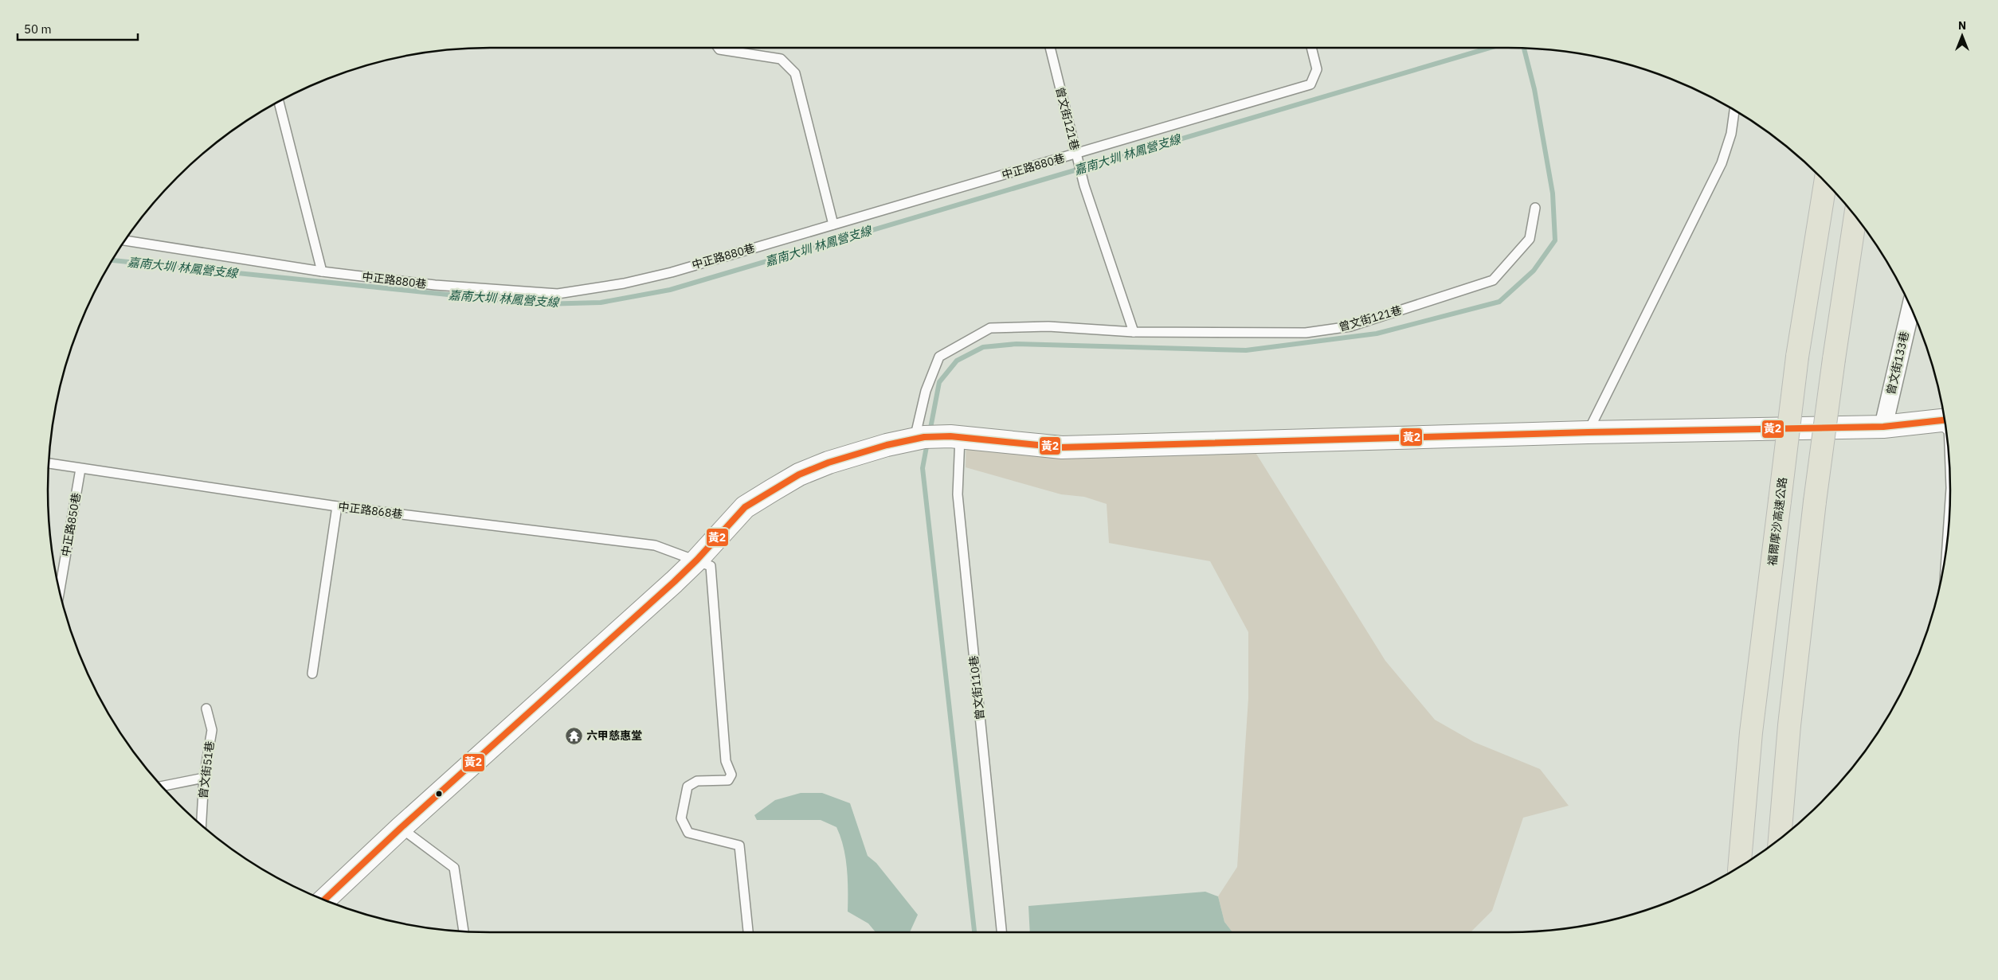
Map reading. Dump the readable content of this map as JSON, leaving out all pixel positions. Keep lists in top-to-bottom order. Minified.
{"streets":{"highway":["福爾摩沙高速公路"],"street":["曾文街133巷"],"lane":["曾文街121巷","中正路880巷","中正路868巷","中正路850巷","曾文街110巷","曾文街51巷"]},"crossings":[["曾文街121巷","中正路880巷"],["中正路868巷","中正路850巷"]],"water":["嘉南大圳 林鳳營支線"],"places":{"temple":["六甲慈惠堂"]},"lines":["transit line 黃2"],"scale_bar":"50 m","north":"top"}
